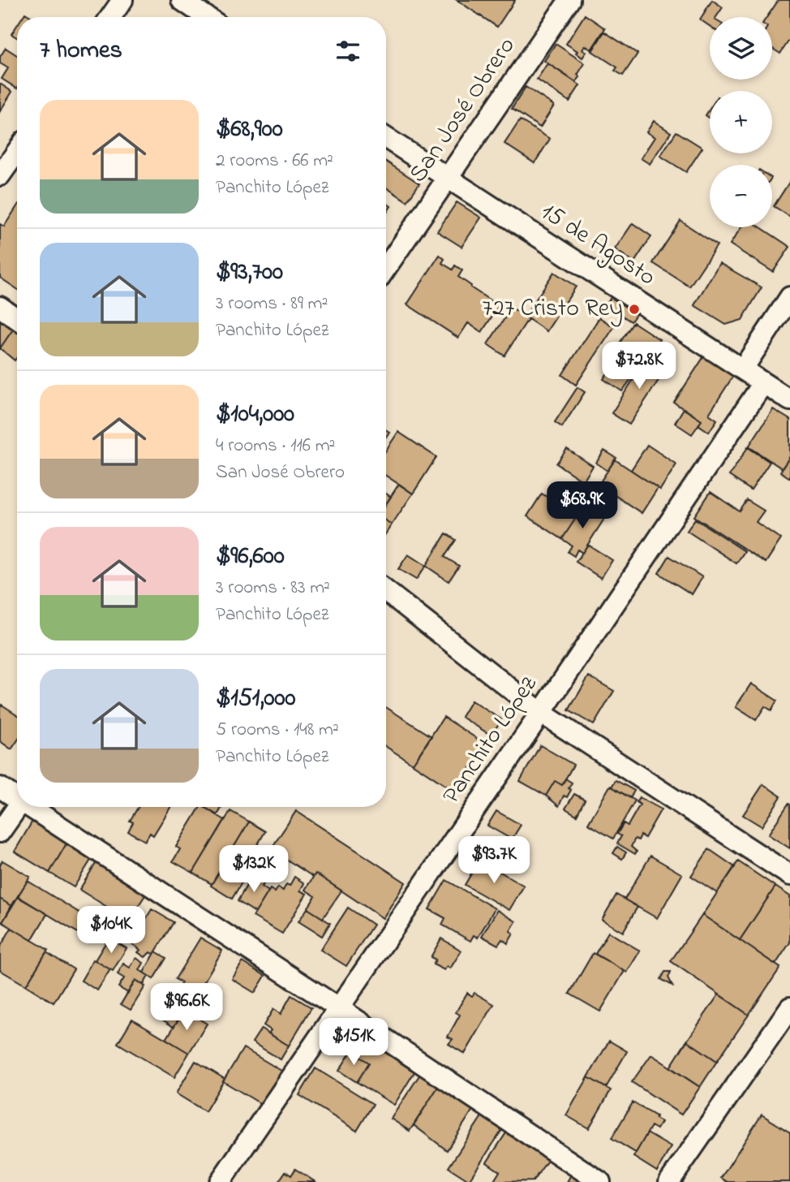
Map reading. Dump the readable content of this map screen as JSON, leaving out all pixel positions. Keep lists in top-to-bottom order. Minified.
{"streets":{"street":["San José Obrero","15 de Agosto","Panchito López"]},"crossings":[["San José Obrero","15 de Agosto"],["15 de Agosto","Panchito López"]],"places":["727 Cristo Rey"],"page":{"map_buttons":["+","−"],"heading":"7 homes","list":[{"name":"$68,900","note":"2 rooms · 66 m² · Panchito López"},{"name":"$93,700","note":"3 rooms · 89 m² · Panchito López"},{"name":"$104,000","note":"4 rooms · 116 m² · San José Obrero"},{"name":"$96,600","note":"3 rooms · 83 m² · Panchito López"},{"name":"$151,000","note":"5 rooms · 148 m² · Panchito López"}],"price":["$72.8K","$68.9K","$93.7K","$132K","$104K","$96.6K","$151K"]}}
